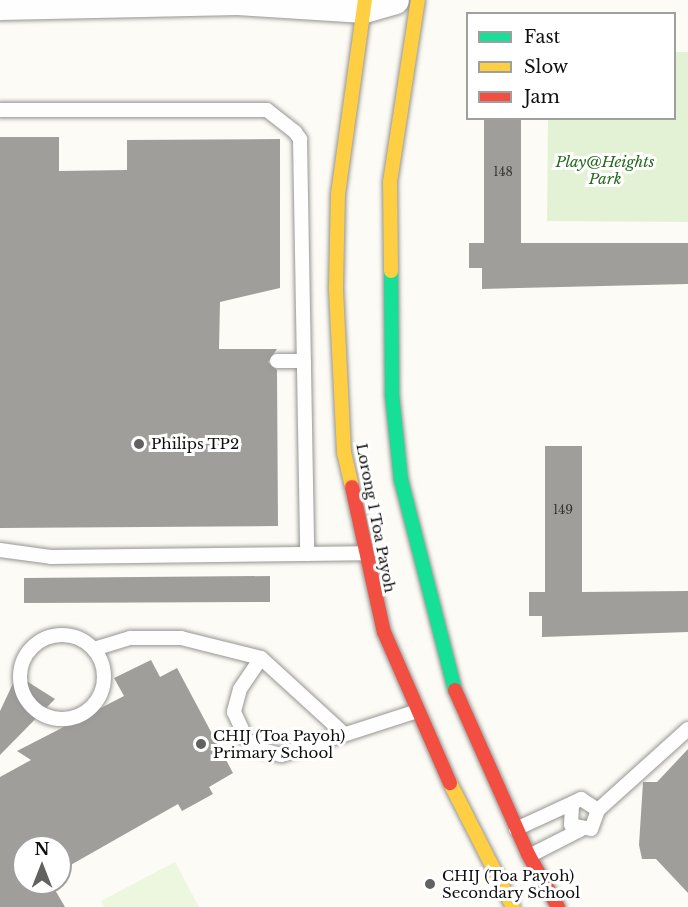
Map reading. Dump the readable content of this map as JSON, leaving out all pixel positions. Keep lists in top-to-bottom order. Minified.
{"streets":{"main road":["Lorong 1 Toa Payoh"]},"parks":["Play@Heights Park"],"places":["Philips TP2","CHIJ (Toa Payoh) Primary School","CHIJ (Toa Payoh) Secondary School"],"house_numbers":["148","149"],"legend":["Fast","Slow","Jam"],"north":"top"}
